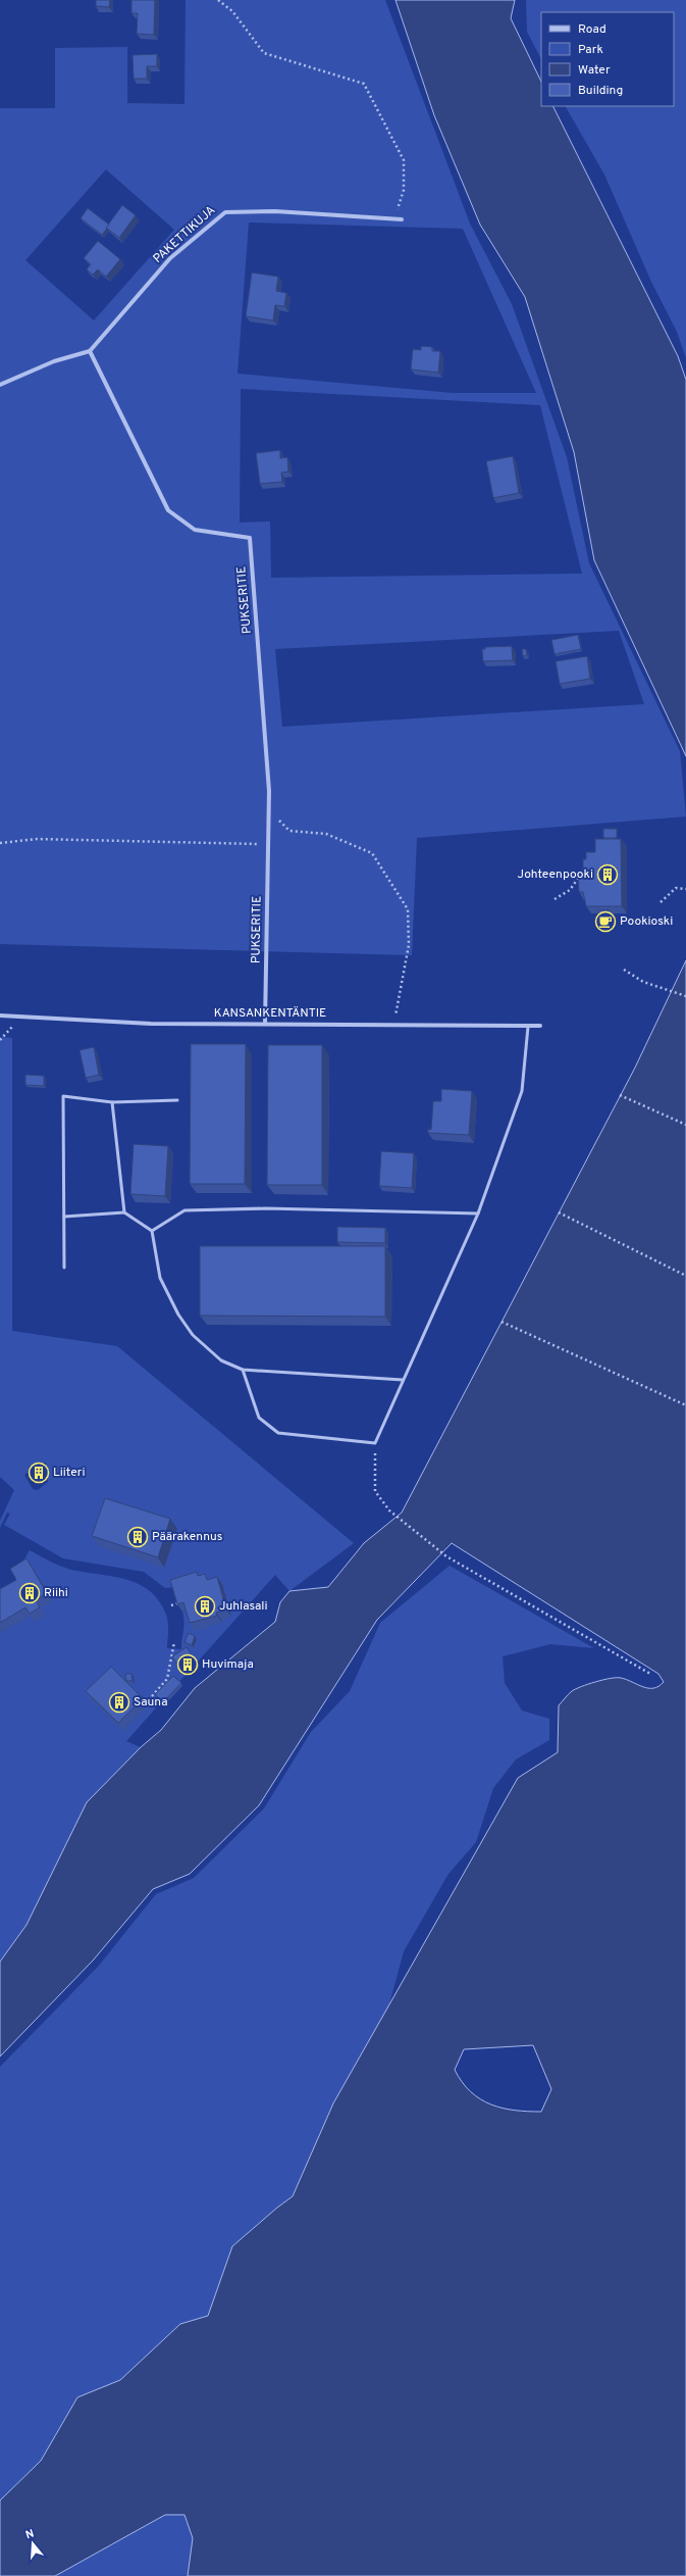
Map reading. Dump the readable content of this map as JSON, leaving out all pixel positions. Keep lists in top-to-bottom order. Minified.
{"streets":{"street":["PAKETTIKUJA","PUKSERITIE","KANSANKENTÄNTIE"]},"crossings":[["PAKETTIKUJA","PUKSERITIE"],["PUKSERITIE","KANSANKENTÄNTIE"]],"places":{"building":["Johteenpooki","Liiteri","Päärakennus","Riihi","Juhlasali","Huvimaja","Sauna"],"cafe":["Pookioski"]},"legend":["Road","Park","Water","Building"],"north":"top"}
